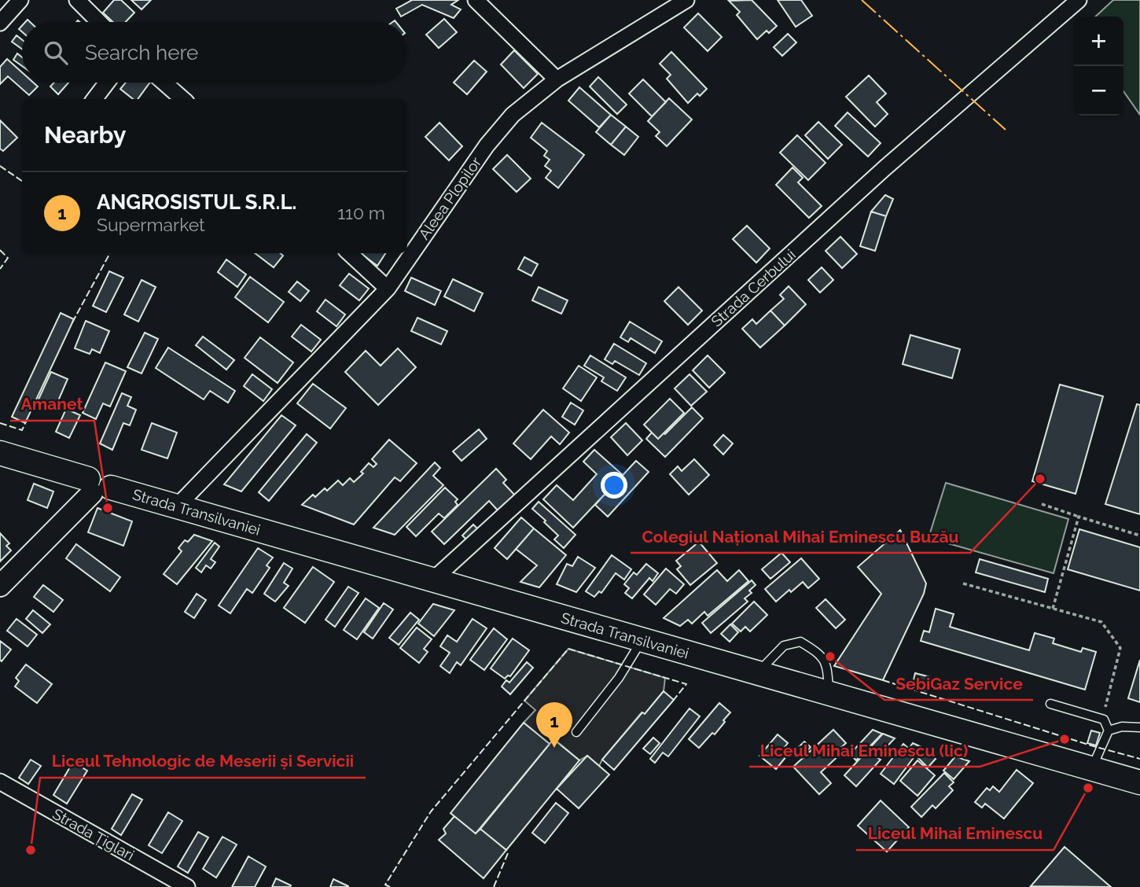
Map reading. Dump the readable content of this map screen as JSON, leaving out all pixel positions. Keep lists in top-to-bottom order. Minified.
{"streets":{"main road":["Strada Transilvaniei"],"street":["Aleea Plopilor","Strada Cerbului","Strada Țiglari"]},"crossings":[["Aleea Plopilor","Strada Transilvaniei"],["Strada Cerbului","Strada Transilvaniei"]],"places":["Colegiul Național Mihai Eminescu Buzău","Amanet","SebiGaz Service","Liceul Mihai Eminescu (lic)","Liceul Mihai Eminescu","Liceul Tehnologic de Meserii și Servicii"],"page":{"map_buttons":["+","−"],"search":"Search here","heading":"Nearby","list":[{"mark":"1","name":"ANGROSISTUL S.R.L.","note":"Supermarket","value":"110 m"}],"pins":"1"}}
